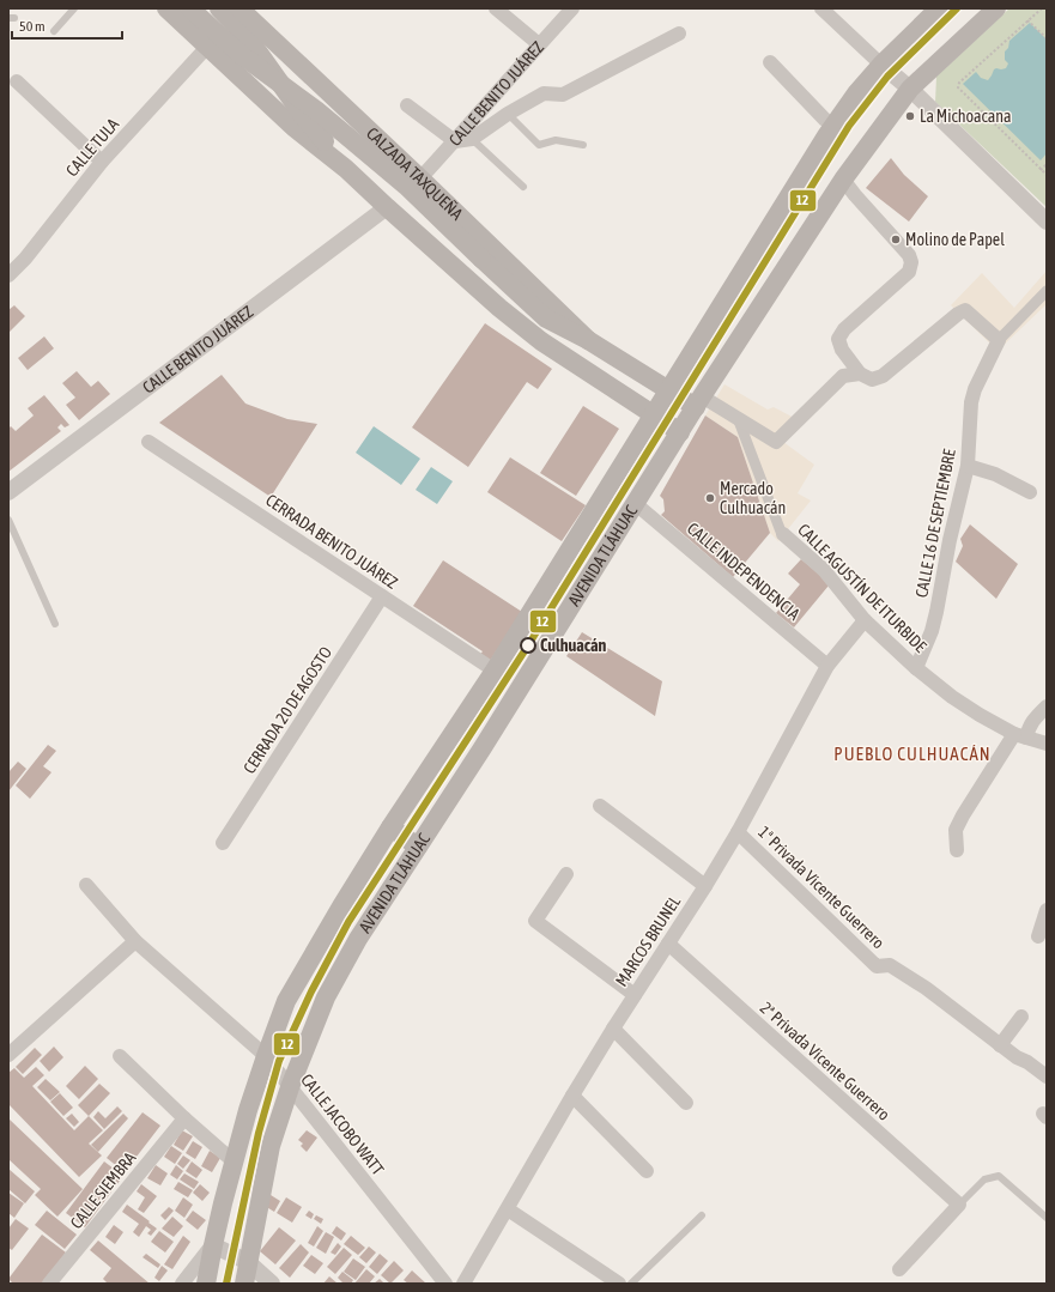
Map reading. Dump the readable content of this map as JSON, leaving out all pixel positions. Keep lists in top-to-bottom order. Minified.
{"streets":{"main road":["CALZADA TAXQUEÑA","AVENIDA TLÁHUAC"],"street":["CALLE BENITO JUÁREZ","CALLE TULA","CALLE 16 DE SEPTIEMBRE","CERRADA BENITO JUÁREZ","CALLE INDEPENDENCIA","CALLE AGUSTÍN DE ITURBIDE","CERRADA 20 DE AGOSTO","1ª Privada Vicente Guerrero","MARCOS BRUNEL","2ª Privada Vicente Guerrero","CALLE JACOBO WATT","CALLE SIEMBRA"]},"crossings":[["CALLE BENITO JUÁREZ","CALZADA TAXQUEÑA"],["CALZADA TAXQUEÑA","AVENIDA TLÁHUAC"],["CALLE 16 DE SEPTIEMBRE","CALLE AGUSTÍN DE ITURBIDE"],["CERRADA BENITO JUÁREZ","AVENIDA TLÁHUAC"],["CERRADA BENITO JUÁREZ","CERRADA 20 DE AGOSTO"],["AVENIDA TLÁHUAC","CALLE INDEPENDENCIA"],["AVENIDA TLÁHUAC","CALLE JACOBO WATT"],["CALLE INDEPENDENCIA","MARCOS BRUNEL"],["CALLE AGUSTÍN DE ITURBIDE","MARCOS BRUNEL"],["1ª Privada Vicente Guerrero","MARCOS BRUNEL"],["MARCOS BRUNEL","2ª Privada Vicente Guerrero"]],"districts":["PUEBLO CULHUACÁN"],"places":["La Michoacana","Molino de Papel","Mercado Culhuacán","Culhuacán"],"lines":["transit line 12"],"scale_bar":"50 m"}
